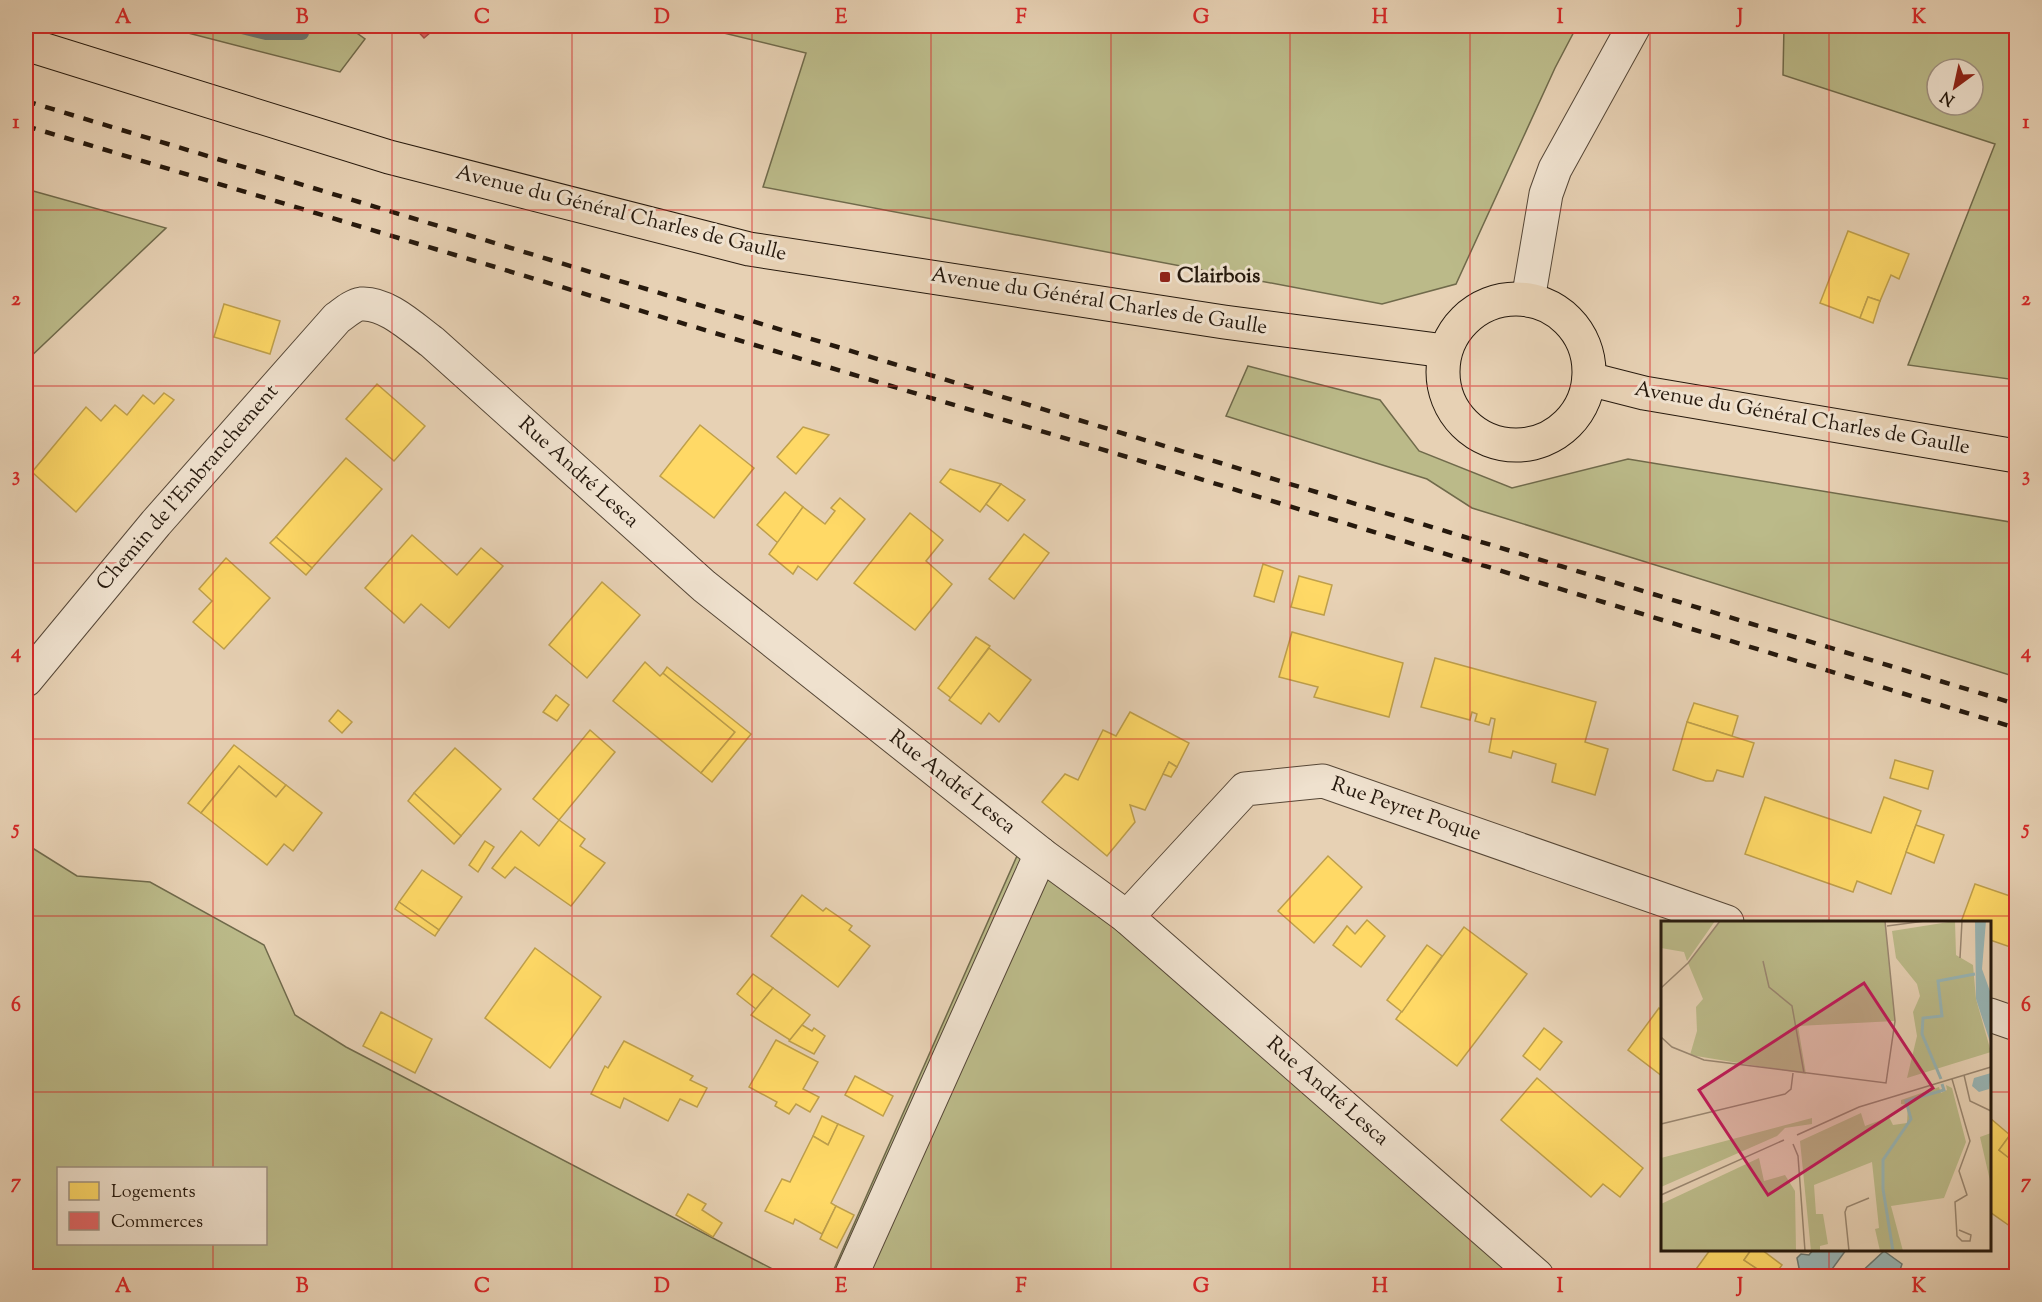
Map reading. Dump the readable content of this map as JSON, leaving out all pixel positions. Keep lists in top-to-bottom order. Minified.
{"streets":{"main road":["Avenue du Général Charles de Gaulle"],"street":["Rue André Lesca","Chemin de l'Embranchement","Rue Peyret Poque"]},"crossings":[["Rue André Lesca","Chemin de l'Embranchement"],["Rue André Lesca","Rue Peyret Poque"]],"places":{"transit":["Clairbois"]},"legend":["Logements","Commerces"],"north":"bottom left","grid":{"columns":["A","B","C","D","E","F","G","H","I","J","K"],"rows":["1","2","3","4","5","6","7"]}}
